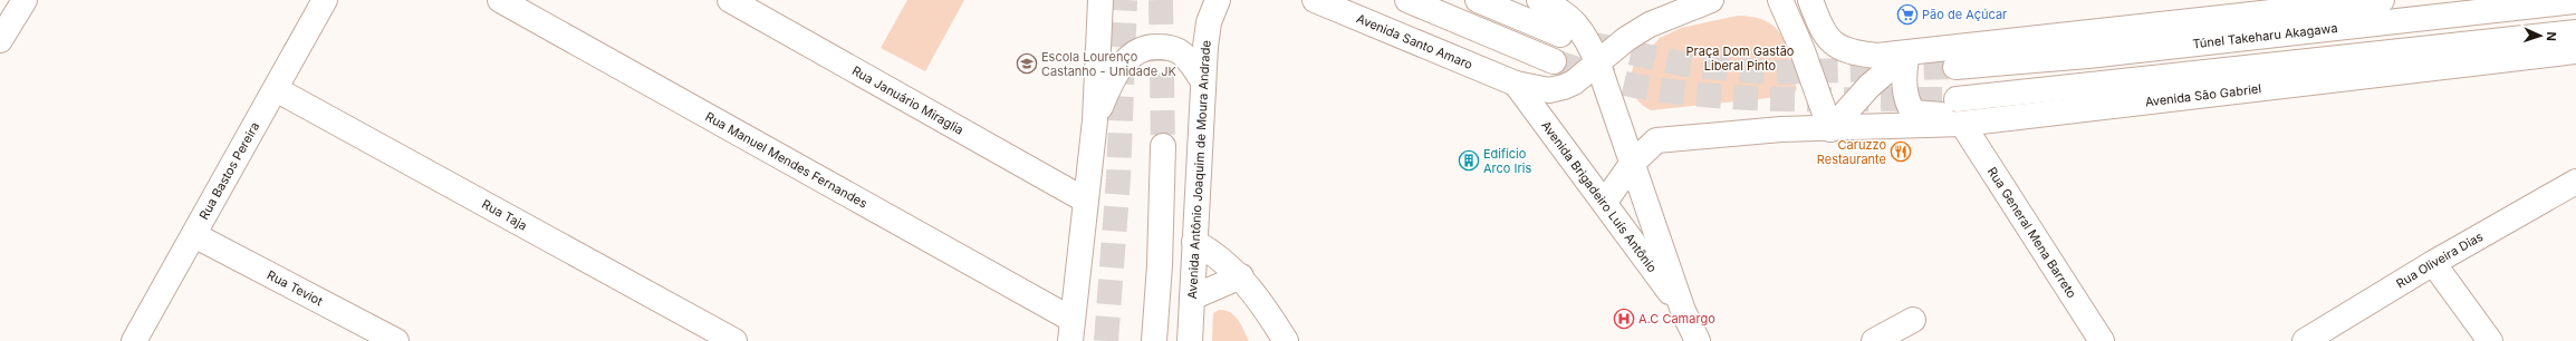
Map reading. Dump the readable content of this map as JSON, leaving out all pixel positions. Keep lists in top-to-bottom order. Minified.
{"streets":{"main road":["Túnel Takeharu Akagawa","Avenida Santo Amaro","Avenida São Gabriel","Rua Januário Miraglia","Rua Manuel Mendes Fernandes","Avenida Antônio Joaquim de Moura Andrade","Rua Bastos Pereira","Avenida Brigadeiro Luís Antônio","Rua Taja","Rua General Mena Barreto","Rua Oliveira Dias","Rua Teviot"]},"crossings":[["Avenida Santo Amaro","Avenida Brigadeiro Luís Antônio"],["Avenida São Gabriel","Rua General Mena Barreto"],["Rua Bastos Pereira","Rua Taja"],["Rua Bastos Pereira","Rua Teviot"]],"parks":["Praça Dom Gastão Liberal Pinto"],"places":{"supermarket":["Pão de Açúcar"],"school or university":["Escola Lourenço Castanho - Unidade JK"],"restaurant":["Caruzzo Restaurante"],"building":["Edifício Arco Iris"],"hospital":["A.C Camargo"]},"north":"right"}
